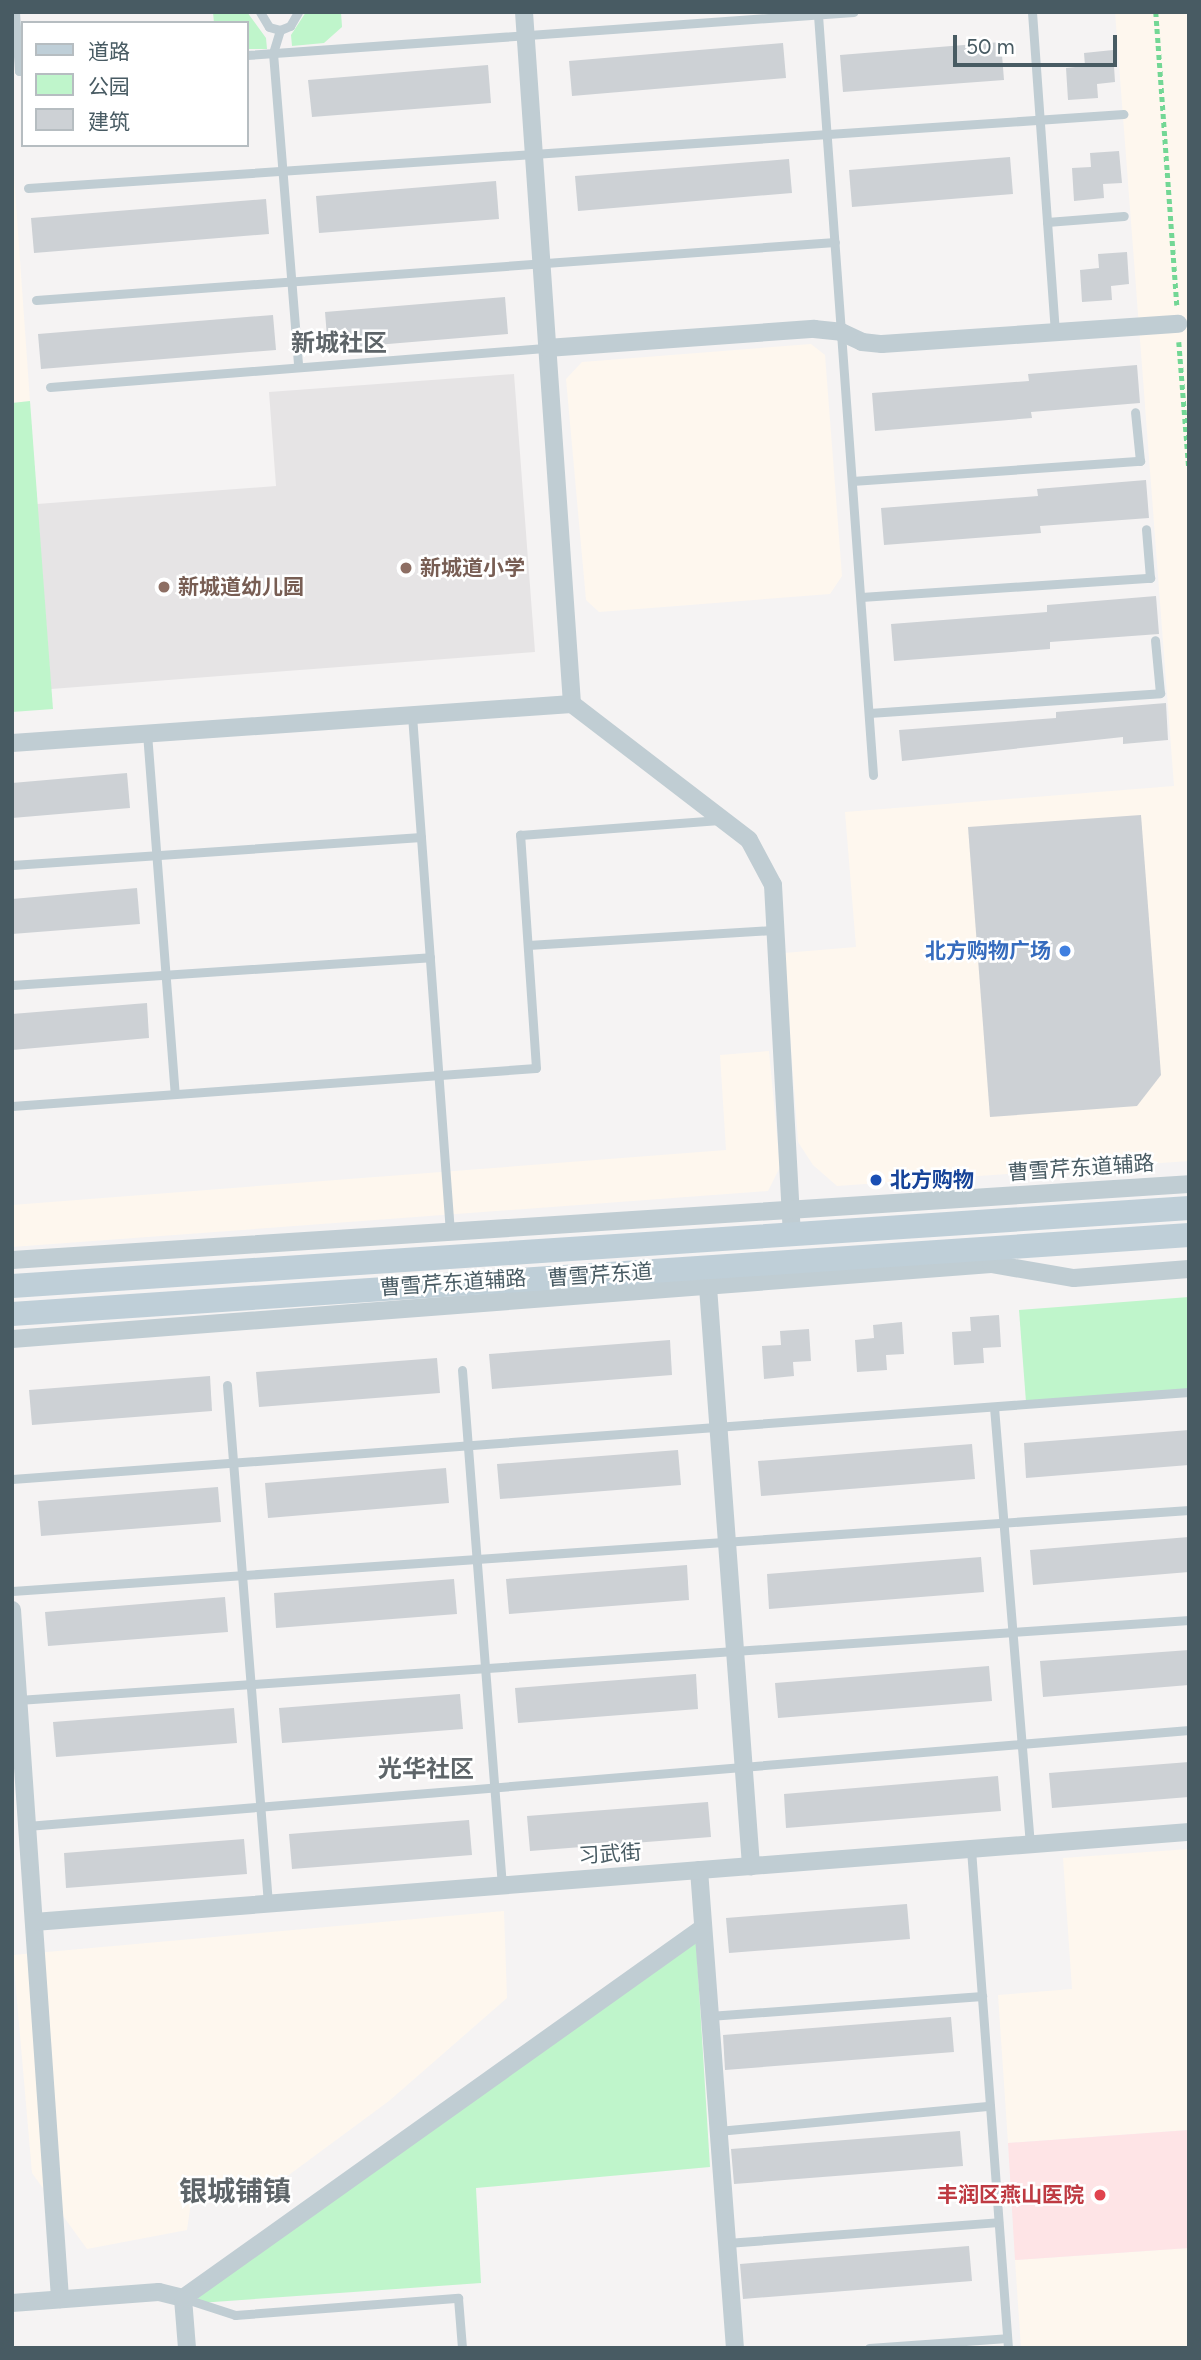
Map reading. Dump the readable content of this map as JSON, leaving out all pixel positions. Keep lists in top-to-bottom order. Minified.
{"streets":{"main road":["曹雪芹东道"],"street":["曹雪芹东道辅路","习武街"]},"districts":["新城社区","光华社区","银城铺镇"],"places":["新城道小学","新城道幼儿园","北方购物广场","北方购物","丰润区燕山医院"],"legend":["道路","公园","建筑"],"scale_bar":"50 m"}
